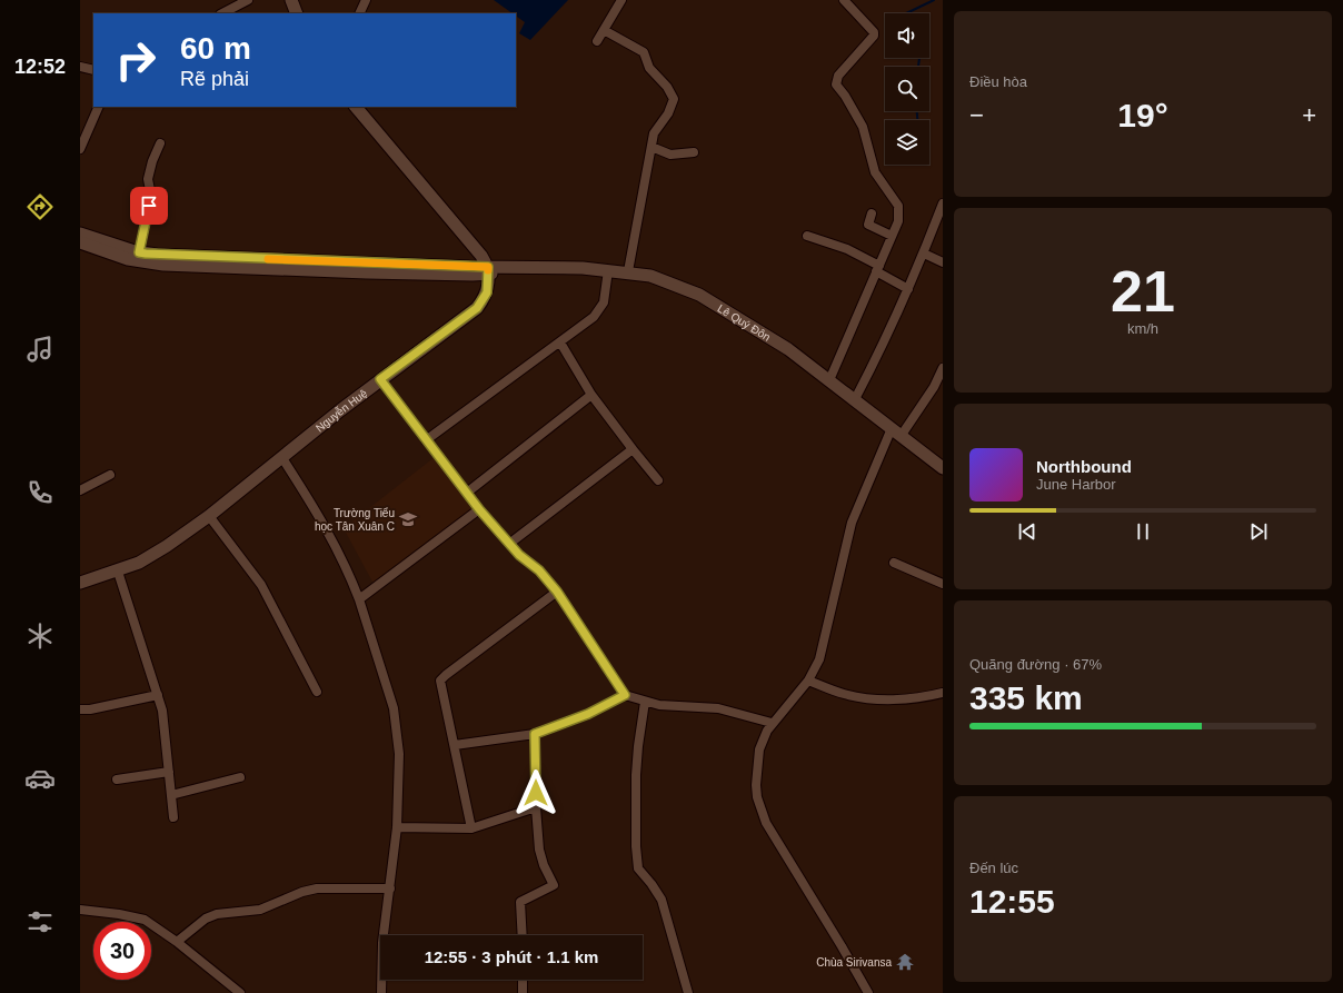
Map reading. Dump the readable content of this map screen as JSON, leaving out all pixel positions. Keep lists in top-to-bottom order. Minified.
{"streets":{"main road":["Lê Quý Đôn","Nguyễn Huệ"]},"crossings":[["Lê Quý Đôn","Nguyễn Huệ"]],"places":{"school or university":["Trường Tiểu học Tân Xuân C"],"temple":["Chùa Sirivansa"]},"page":{"tabs":"12:52","tile":["Điều hòa",["21","km/h"],["Quãng đường · 67%","335 km"],["Đến lúc","12:55"]],"turn":["60 m","Rẽ phải"],"heat":["−","19°","+"],"song":["Northbound","June Harbor"],"limit":"30","trip":"12:55 · 3 phút · 1.1 km"}}
